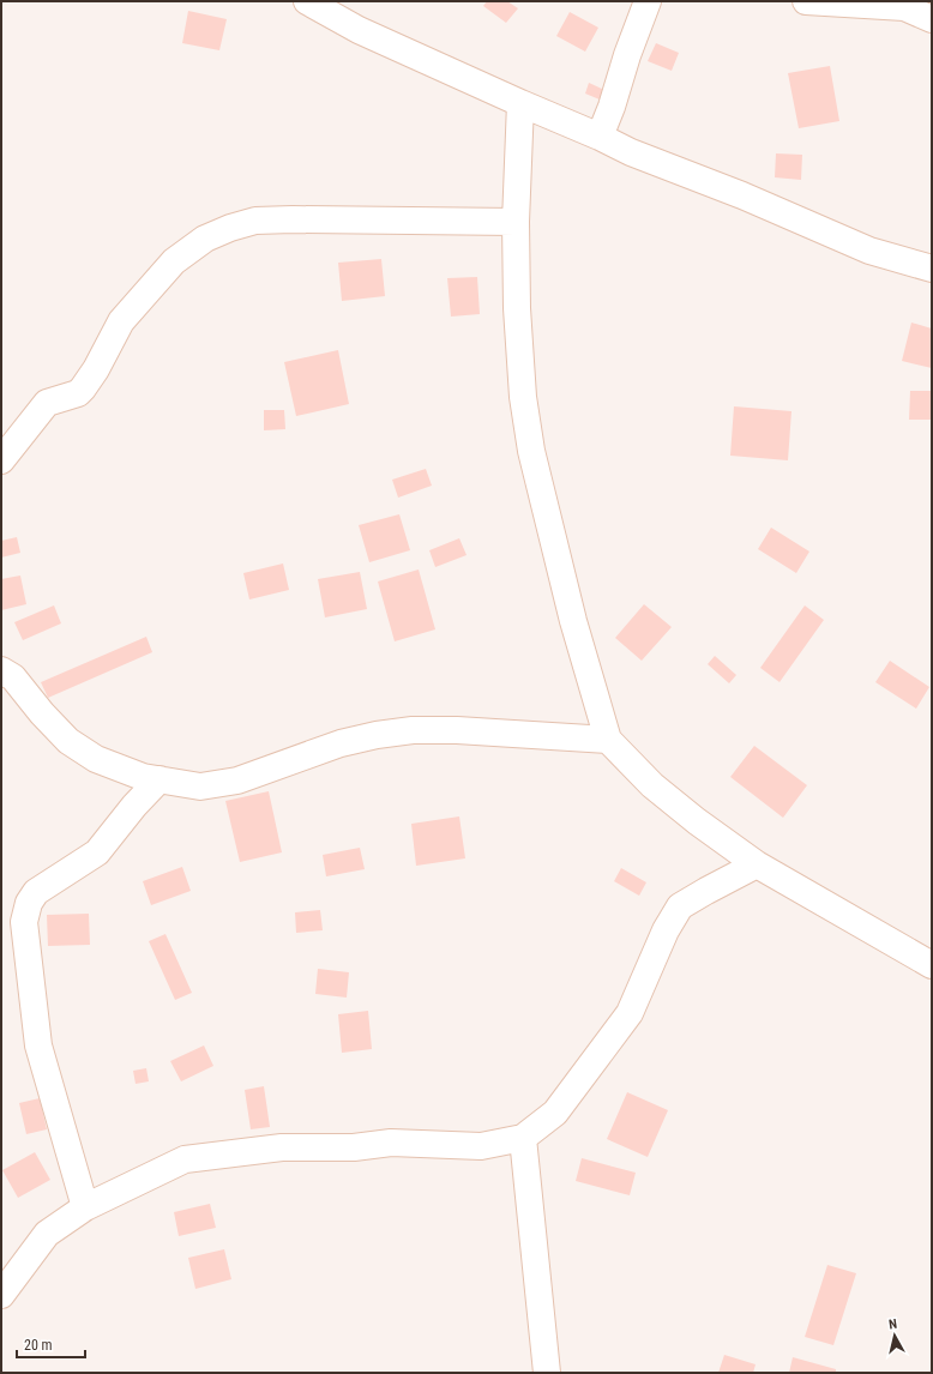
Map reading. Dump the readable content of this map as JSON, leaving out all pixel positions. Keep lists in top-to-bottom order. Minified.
{"scale_bar":"20 m","north":"top"}
